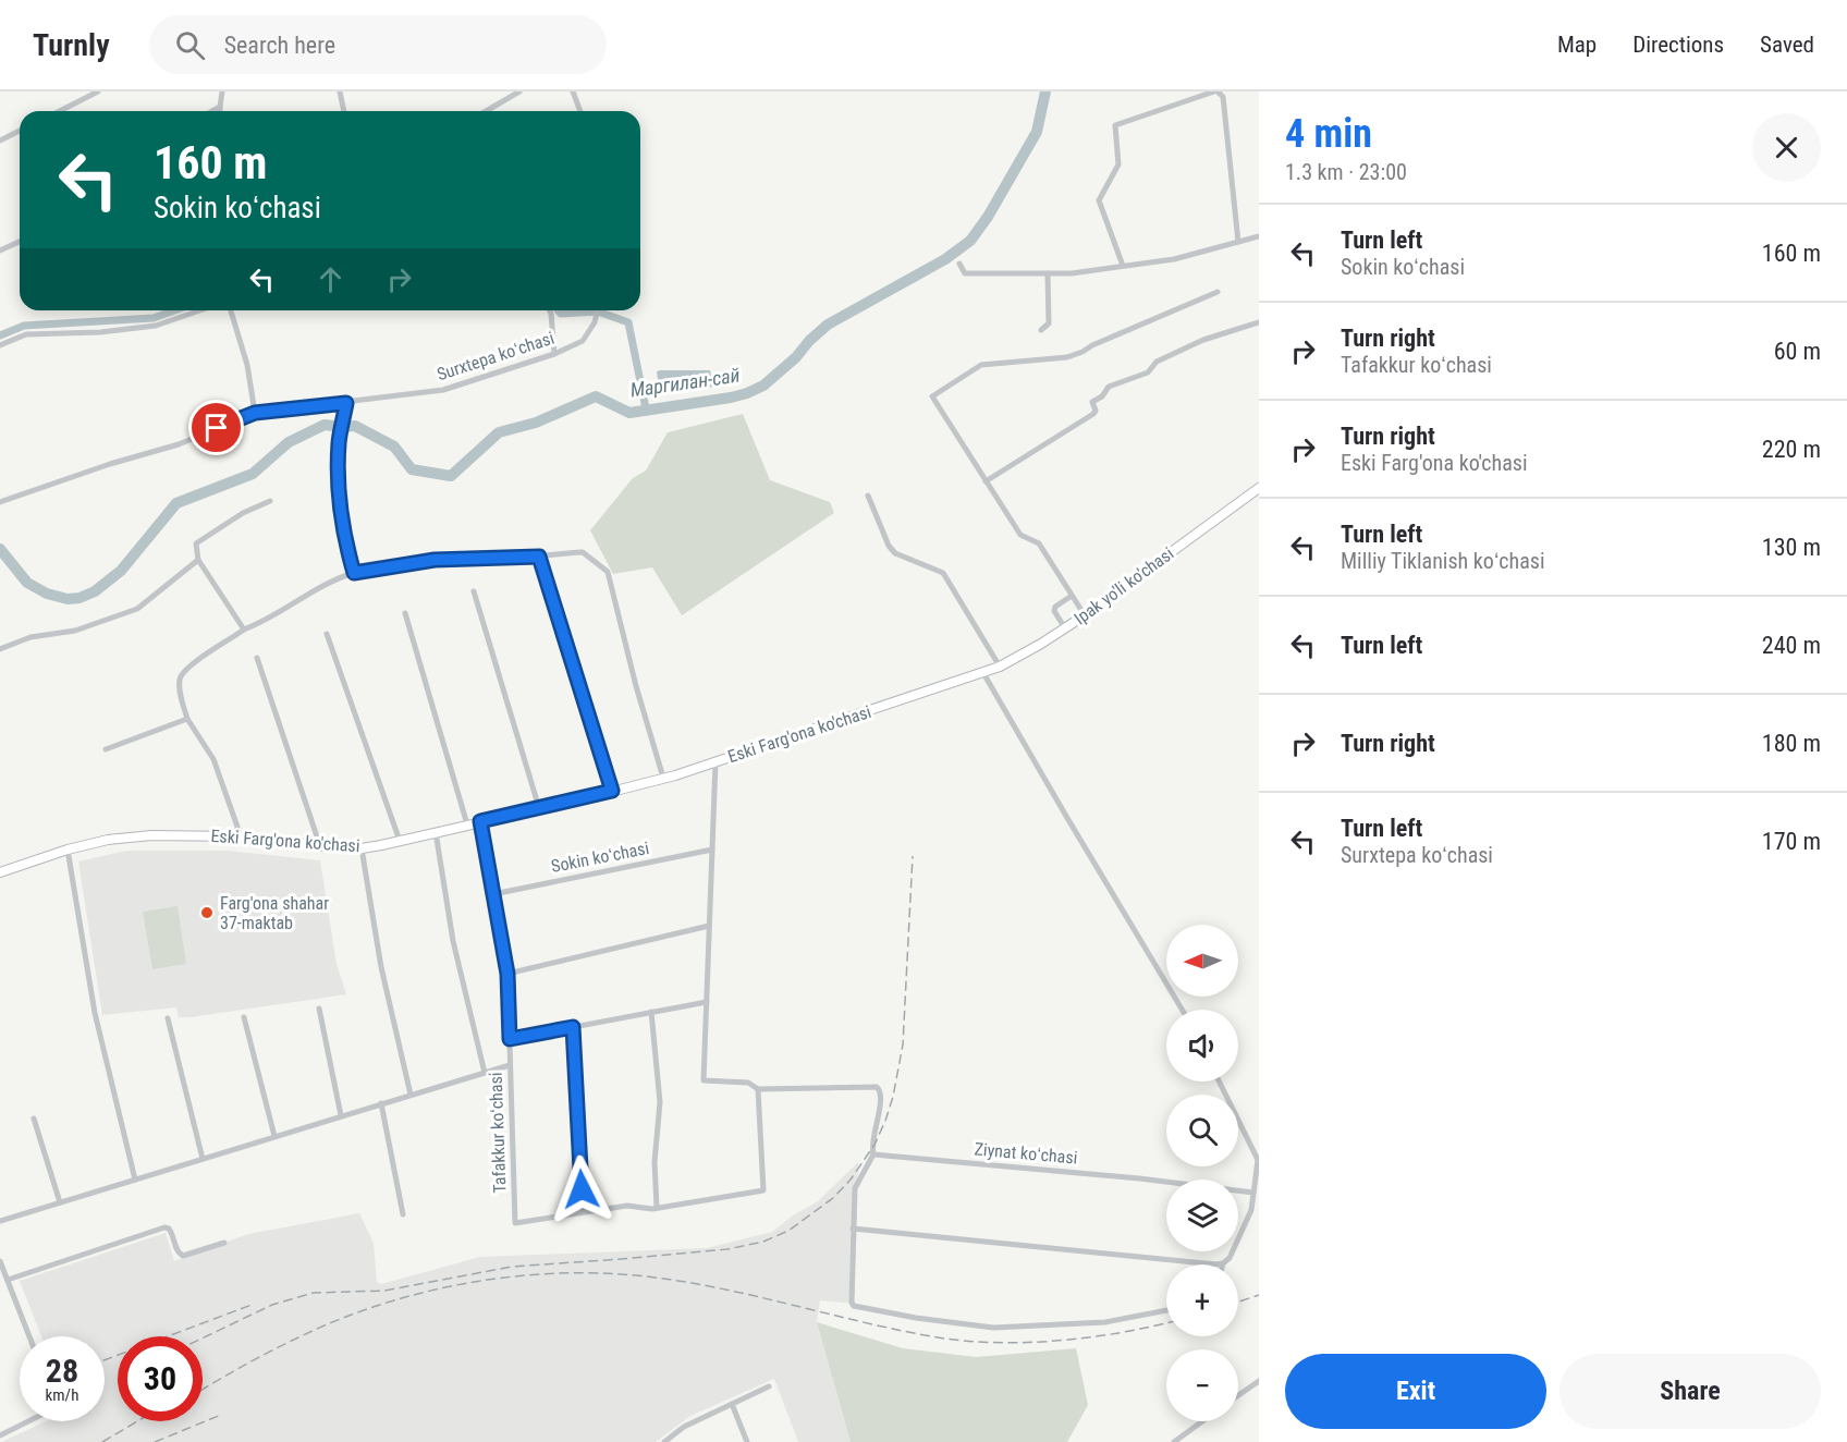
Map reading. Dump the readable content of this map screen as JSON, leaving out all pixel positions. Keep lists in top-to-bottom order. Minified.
{"streets":{"main road":["Ipak yo'li ko'chasi","Eski Farg'ona ko'chasi"],"street":["Surxtepa koʻchasi","Sokin koʻchasi","Tafakkur koʻchasi","Ziynat koʻchasi"]},"crossings":[["Ipak yo'li ko'chasi","Eski Farg'ona ko'chasi"],["Eski Farg'ona ko'chasi","Tafakkur koʻchasi"],["Sokin koʻchasi","Tafakkur koʻchasi"]],"water":["Маргилан-сай"],"places":["Farg'ona shahar 37-maktab"],"north":"left","page":{"header":"Turnly","search":"Search here","nav":["Map","Directions","Saved"],"heading":["4 min","1.3 km · 23:00"],"turn":["160 m","Sokin koʻchasi"],"list":[{"name":"Turn left","note":"Sokin koʻchasi","value":"160 m"},{"name":"Turn right","note":"Tafakkur koʻchasi","value":"60 m"},{"name":"Turn right","note":"Eski Farg'ona ko'chasi","value":"220 m"},{"name":"Turn left","note":"Milliy Tiklanish koʻchasi","value":"130 m"},{"name":"Turn left","value":"240 m"},{"name":"Turn right","value":"180 m"},{"name":"Turn left","note":"Surxtepa koʻchasi","value":"170 m"}],"map_buttons":["+","−"],"speed":"28 km/h","limit":"30","buttons":["Exit","Share"]}}
